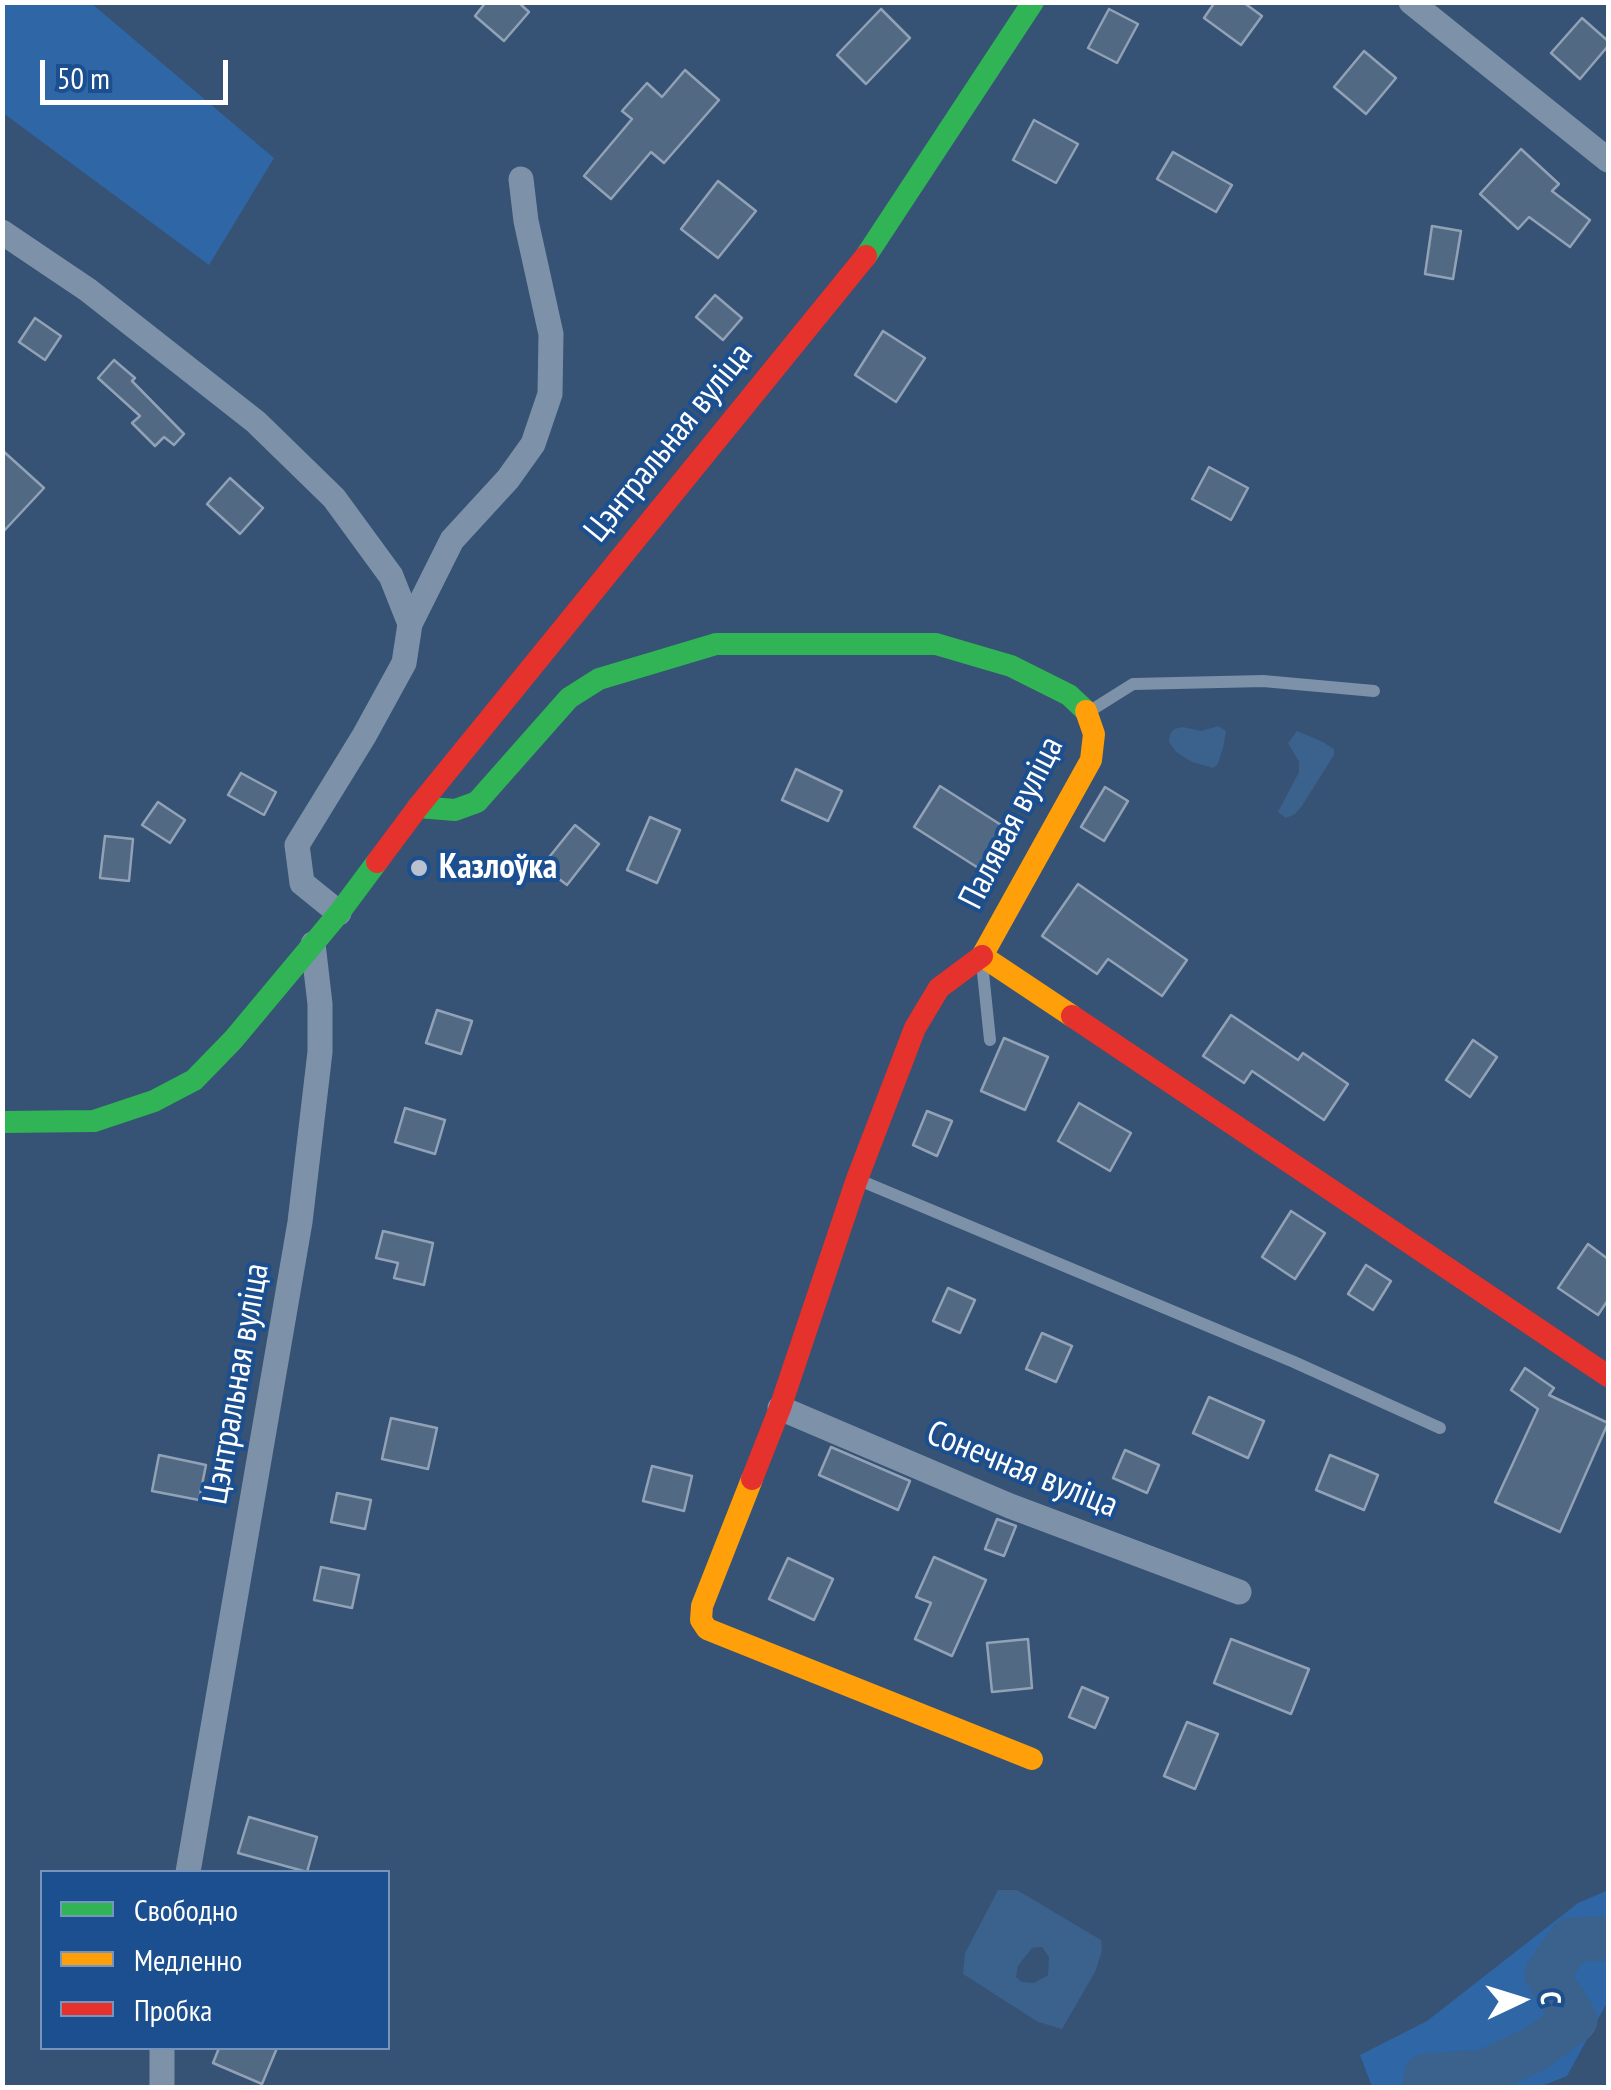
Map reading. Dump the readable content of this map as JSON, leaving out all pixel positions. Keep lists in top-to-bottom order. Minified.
{"streets":{"street":["Цэнтральная вуліца","Палявая вуліца","Сонечная вуліца"]},"crossings":[["Цэнтральная вуліца","Палявая вуліца"]],"places":["Казлоўка"],"legend":["Свободно","Медленно","Пробка"],"scale_bar":"50 m","north":"right"}
